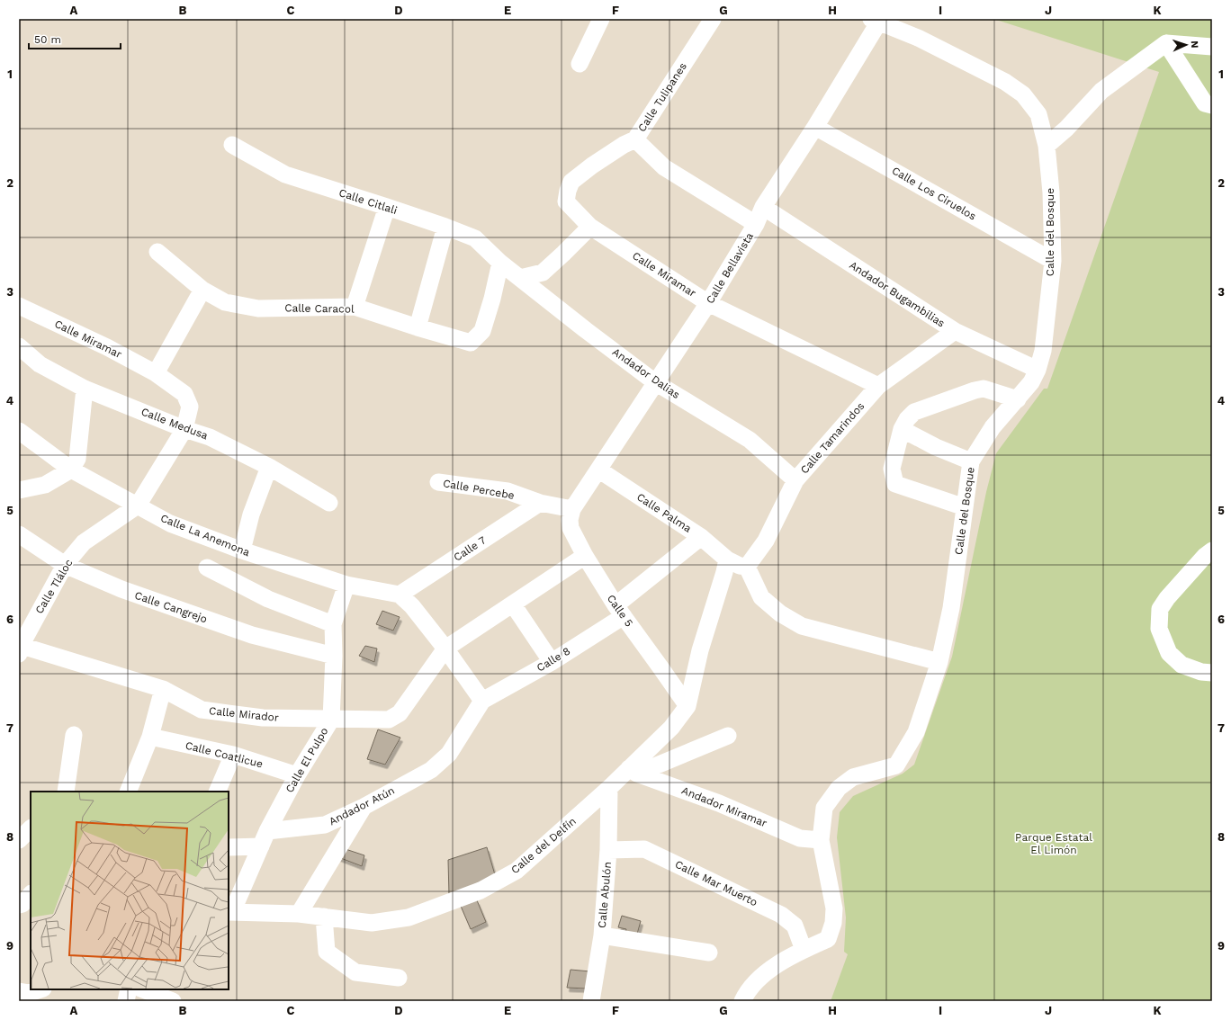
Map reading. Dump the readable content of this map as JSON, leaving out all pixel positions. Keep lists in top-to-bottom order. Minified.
{"streets":{"street":["Calle Tulipanes","Calle Los Ciruelos","Calle Citlali","Calle del Bosque","Calle Bellavista","Calle Miramar","Andador Bugambilias","Calle Caracol","Andador Dalias","Calle Medusa","Calle Tamarindos","Calle Percebe","Calle Palma","Calle La Anemona","Calle 7","Calle Tláloc","Calle Cangrejo","Calle 5","Calle 8","Calle Mirador","Calle Coatlicue","Calle El Pulpo","Andador Atún","Andador Miramar","Calle del Delfín","Calle Mar Muerto","Calle Abulón"]},"crossings":[["Calle Tulipanes","Calle Miramar"],["Calle Los Ciruelos","Calle del Bosque"],["Calle Los Ciruelos","Calle Bellavista"],["Calle Citlali","Calle Caracol"],["Calle Citlali","Andador Dalias"],["Calle del Bosque","Calle Bellavista"],["Calle del Bosque","Andador Bugambilias"],["Calle del Bosque","Andador Miramar"],["Calle del Bosque","Calle Mar Muerto"],["Calle Bellavista","Calle Miramar"],["Calle Bellavista","Andador Bugambilias"],["Calle Bellavista","Andador Dalias"],["Calle Bellavista","Calle Percebe"],["Calle Bellavista","Calle Palma"],["Calle Bellavista","Calle 5"],["Calle Miramar","Calle Medusa"],["Calle Miramar","Calle Tamarindos"],["Andador Bugambilias","Calle Tamarindos"],["Calle Caracol","Andador Dalias"],["Andador Dalias","Calle Tamarindos"],["Calle Tamarindos","Calle Palma"],["Calle Percebe","Calle 7"],["Calle Percebe","Calle 5"],["Calle Palma","Calle 8"],["Calle La Anemona","Calle 7"],["Calle La Anemona","Calle Tláloc"],["Calle La Anemona","Calle El Pulpo"],["Calle Tláloc","Calle Cangrejo"],["Calle Tláloc","Calle Mirador"],["Calle Cangrejo","Calle El Pulpo"],["Calle 5","Calle 8"],["Calle 5","Calle del Delfín"],["Calle 8","Andador Atún"],["Calle Mirador","Calle El Pulpo"],["Calle Coatlicue","Calle El Pulpo"],["Calle El Pulpo","Andador Atún"],["Calle El Pulpo","Calle del Delfín"],["Andador Miramar","Calle del Delfín"],["Calle del Delfín","Calle Abulón"],["Calle Mar Muerto","Calle Abulón"]],"parks":["Parque Estatal El Limón"],"scale_bar":"50 m","north":"right","grid":{"columns":["A","B","C","D","E","F","G","H","I","J","K"],"rows":["1","2","3","4","5","6","7","8","9"]}}
